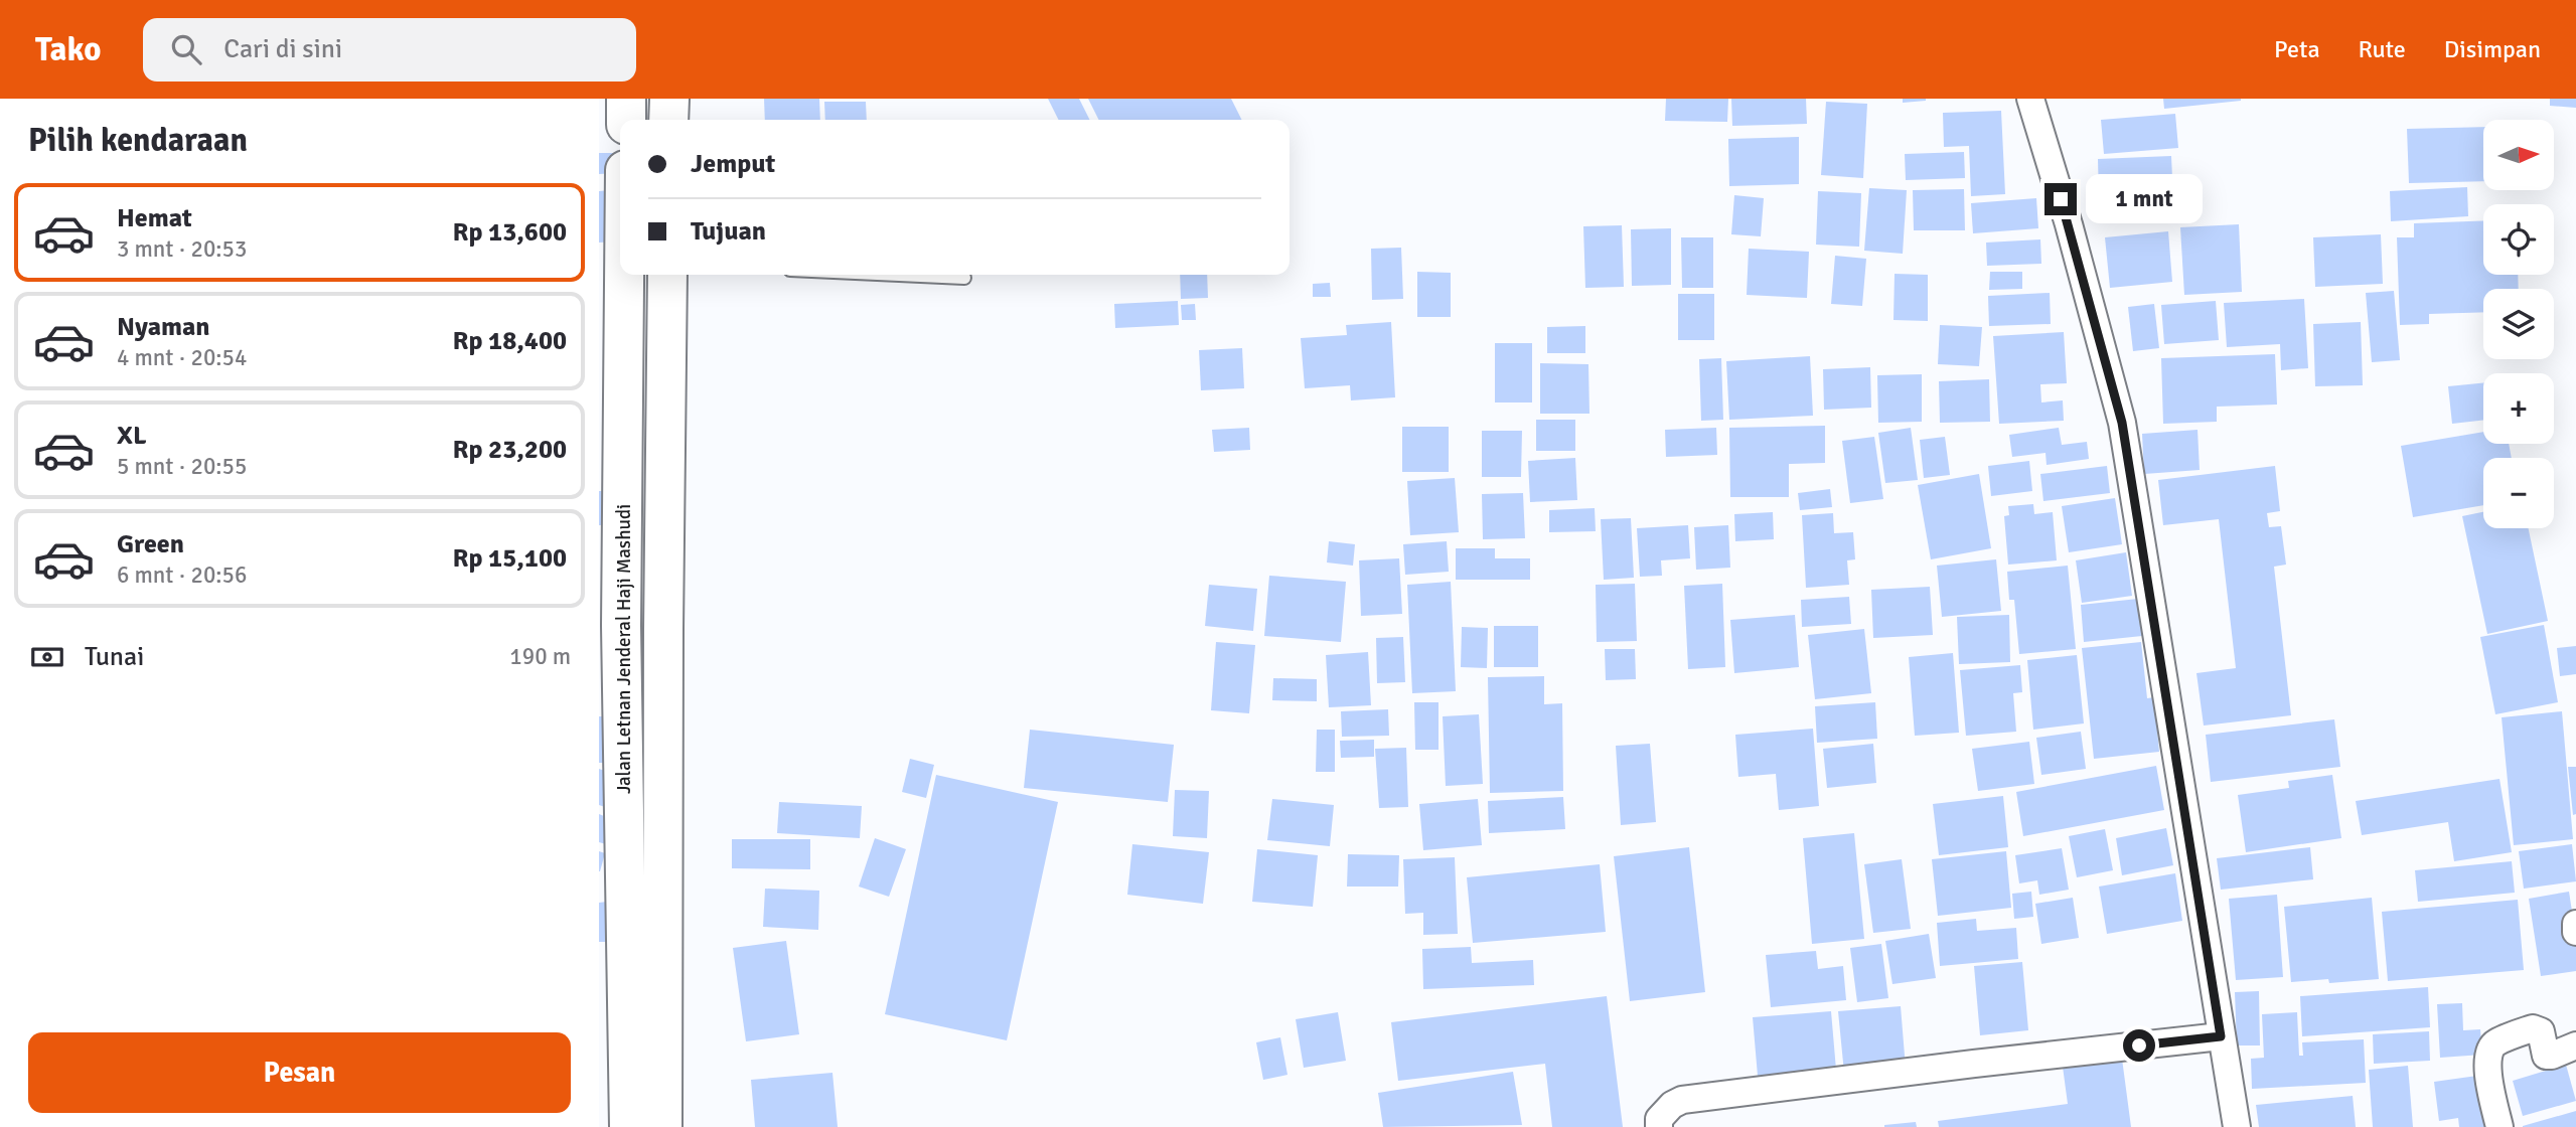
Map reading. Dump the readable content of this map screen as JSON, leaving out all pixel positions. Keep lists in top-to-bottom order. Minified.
{"streets":{"main road":["Jalan Letnan Jenderal Haji Mashudi"]},"north":"right","page":{"header":"Tako","search":"Cari di sini","nav":["Peta","Rute","Disimpan"],"heading":"Pilih kendaraan","map_buttons":["+","−"],"banner":["Jemput","Tujuan"],"bubble":"1 mnt","list":[{"name":"Hemat","note":"3 mnt · 20:53","value":"Rp 13,600"},{"name":"Nyaman","note":"4 mnt · 20:54","value":"Rp 18,400"},{"name":"XL","note":"5 mnt · 20:55","value":"Rp 23,200"},{"name":"Green","note":"6 mnt · 20:56","value":"Rp 15,100"}],"pay":["Tunai","190 m"],"buttons":"Pesan"}}
